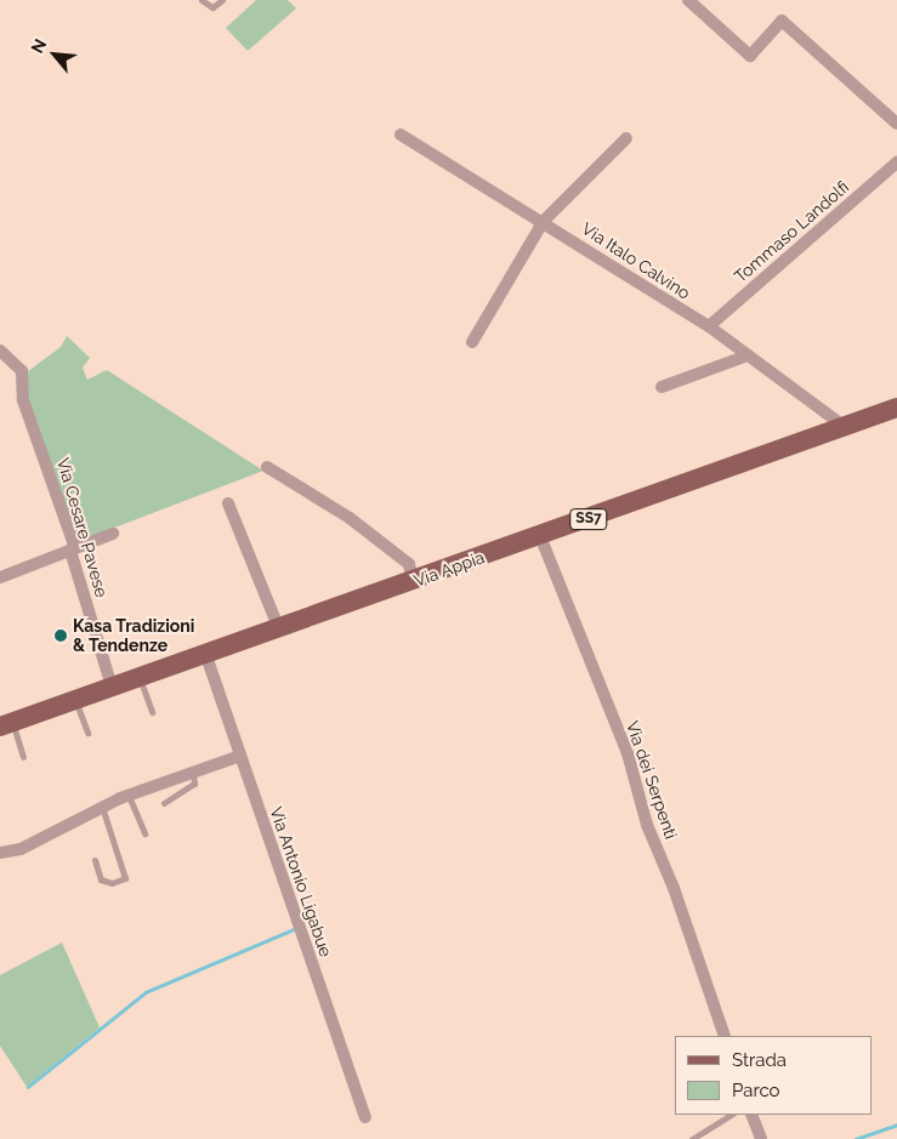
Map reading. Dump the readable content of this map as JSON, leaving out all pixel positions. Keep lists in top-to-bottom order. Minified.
{"streets":{"main road":["SS7","Via Appia"],"street":["Tommaso Landolfi","Via Italo Calvino","Via Cesare Pavese","Via dei Serpenti","Via Antonio Ligabue"]},"crossings":[["Tommaso Landolfi","Via Italo Calvino"],["Via Italo Calvino","Via Appia"],["Via Cesare Pavese","Via Appia"],["Via Appia","Via dei Serpenti"],["Via Appia","Via Antonio Ligabue"]],"places":["Kasa Tradizioni & Tendenze"],"legend":["Strada","Parco"],"north":"top left"}
